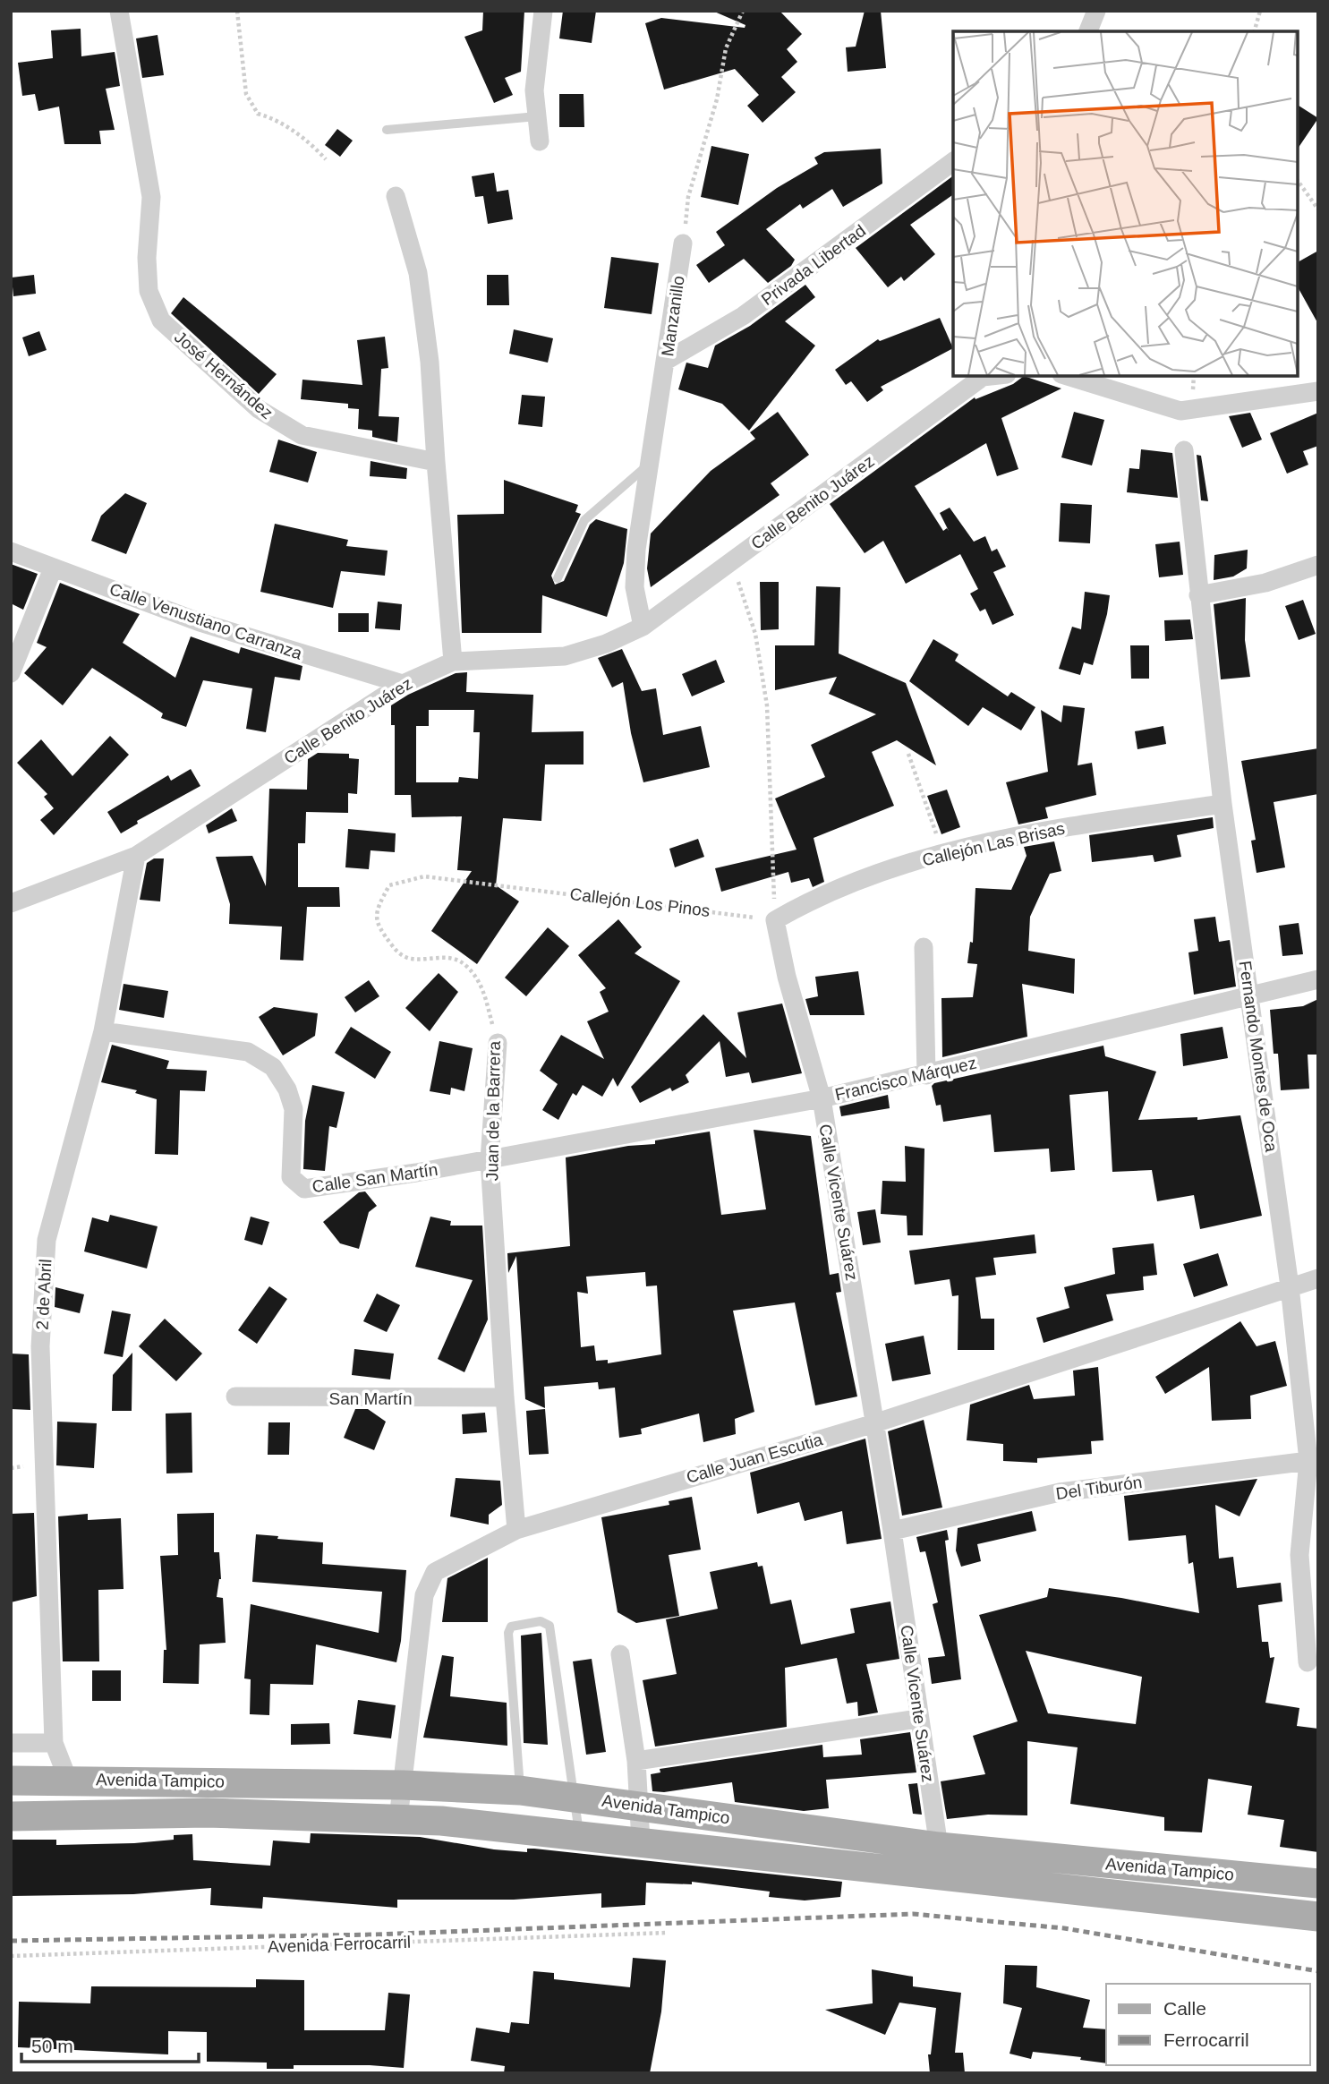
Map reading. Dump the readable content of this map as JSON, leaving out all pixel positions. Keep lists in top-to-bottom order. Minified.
{"streets":{"main road":["Avenida Tampico"],"street":["Privada Libertad","Manzanillo","José Hernández","Calle Benito Juárez","Calle Venustiano Carranza","Callejón Las Brisas","Fernando Montes de Oca","Francisco Márquez","Juan de la Barrera","Calle San Martín","Calle Vicente Suárez","2 de Abril","San Martín","Calle Juan Escutia","Del Tiburón"],"path":["Callejón Los Pinos","Avenida Ferrocarril"]},"crossings":[["Privada Libertad","Manzanillo"],["Manzanillo","Calle Benito Juárez"],["Calle Benito Juárez","Calle Venustiano Carranza"],["Calle Benito Juárez","2 de Abril"],["Callejón Las Brisas","Callejón Los Pinos"],["Callejón Las Brisas","Fernando Montes de Oca"],["Callejón Las Brisas","Calle Vicente Suárez"],["Callejón Los Pinos","Juan de la Barrera"],["Callejón Los Pinos","Calle Vicente Suárez"],["Fernando Montes de Oca","Francisco Márquez"],["Fernando Montes de Oca","Calle Juan Escutia"],["Fernando Montes de Oca","Del Tiburón"],["Francisco Márquez","Juan de la Barrera"],["Francisco Márquez","Calle San Martín"],["Francisco Márquez","Calle Vicente Suárez"],["Juan de la Barrera","Calle San Martín"],["Juan de la Barrera","San Martín"],["Juan de la Barrera","Calle Juan Escutia"],["Calle San Martín","2 de Abril"],["Calle Vicente Suárez","Calle Juan Escutia"],["Calle Vicente Suárez","Del Tiburón"],["Calle Vicente Suárez","Avenida Tampico"],["2 de Abril","Avenida Tampico"],["Calle Juan Escutia","Avenida Tampico"]],"legend":["Calle","Ferrocarril"],"scale_bar":"50 m"}
